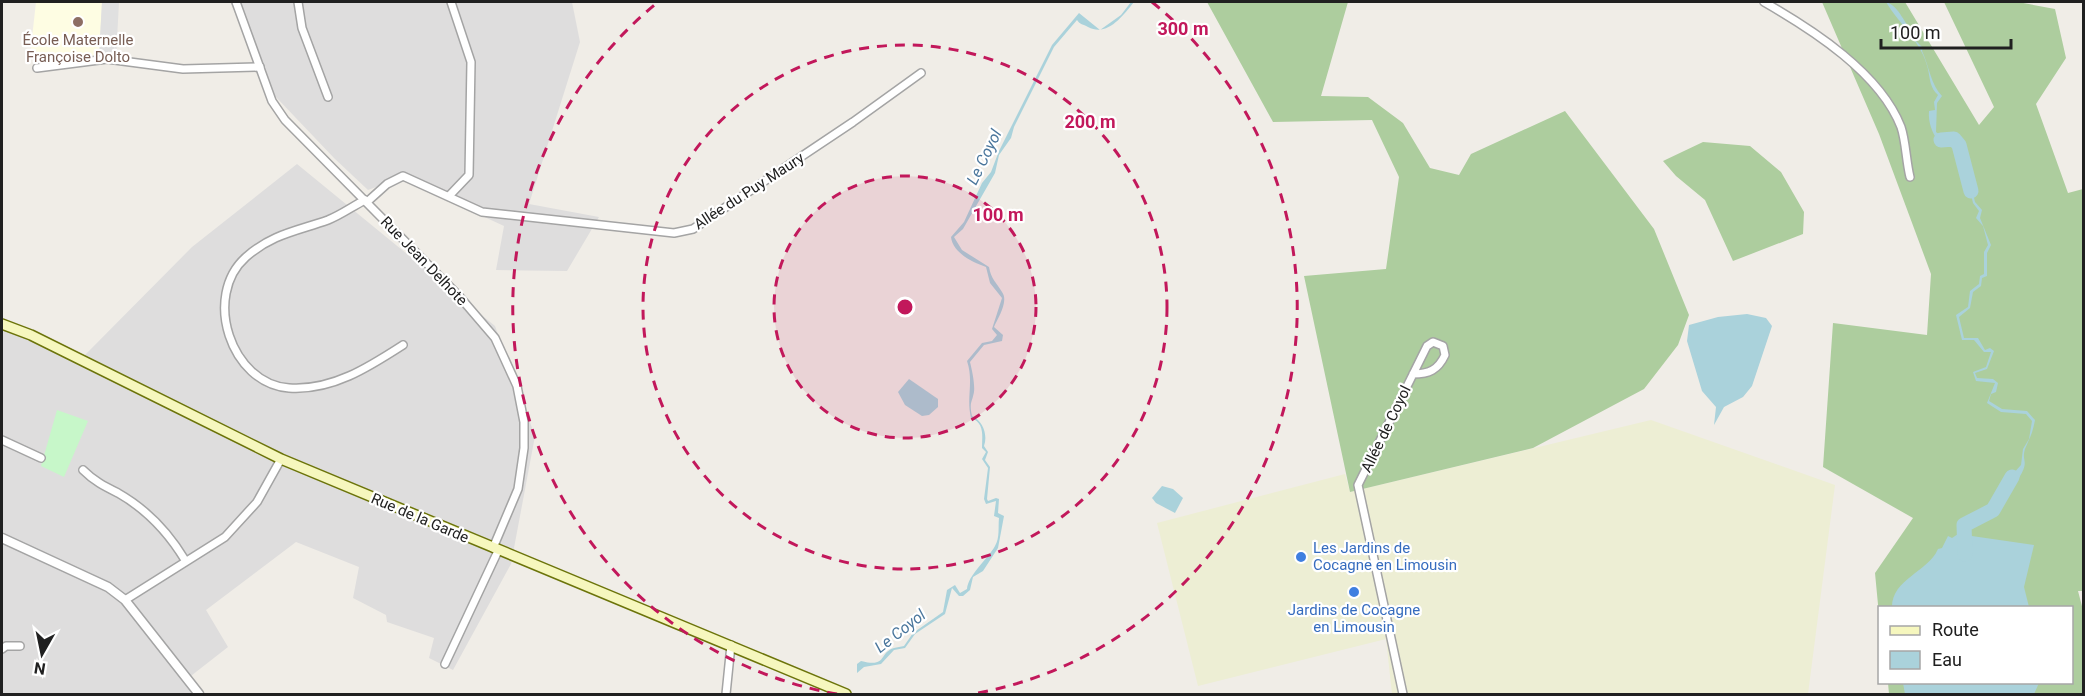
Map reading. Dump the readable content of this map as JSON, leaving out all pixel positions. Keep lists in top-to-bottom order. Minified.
{"streets":{"main road":["Rue de la Garde"],"street":["Allée du Puy Maury","Rue Jean Delhote","Allée de Coyol"]},"crossings":[["Allée du Puy Maury","Rue Jean Delhote"],["Rue Jean Delhote","Rue de la Garde"]],"water":["Le Coyol"],"places":["École Maternelle Françoise Dolto","Les Jardins de Cocagne en Limousin","Jardins de Cocagne en Limousin"],"legend":["Route","Eau"],"scale_bar":"100 m","north":"bottom","rings":["300 m","200 m","100 m"]}
